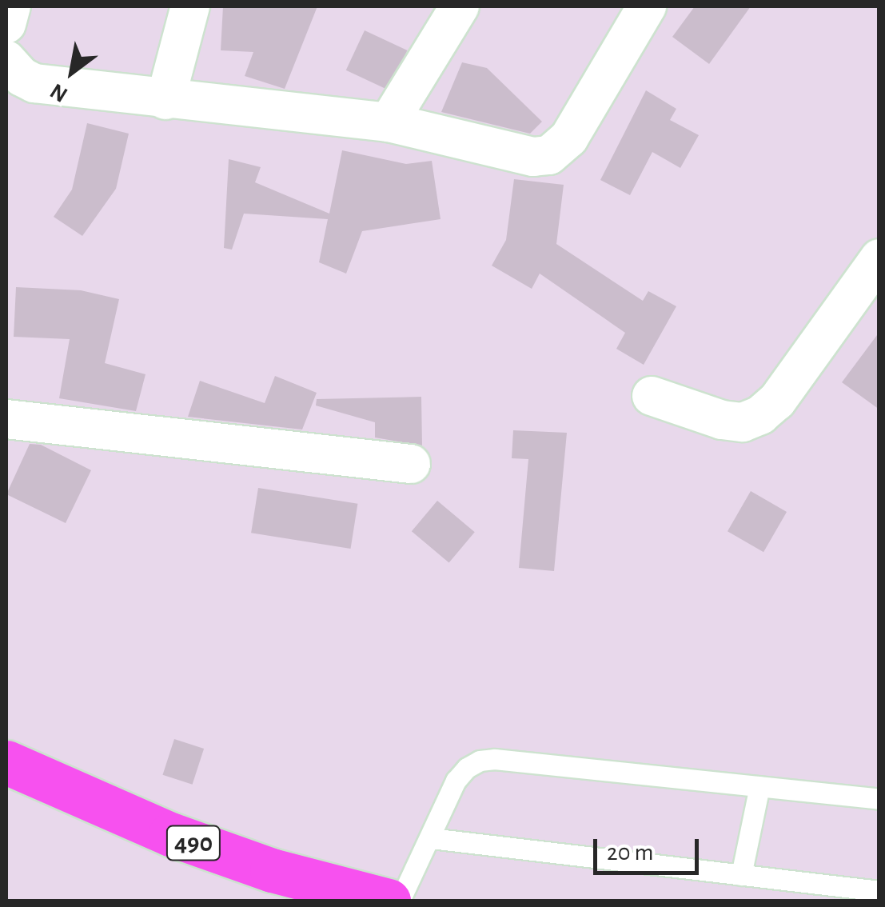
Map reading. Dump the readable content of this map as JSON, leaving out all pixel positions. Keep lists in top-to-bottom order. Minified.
{"streets":{"main road":["490"]},"scale_bar":"20 m","north":"bottom left"}
